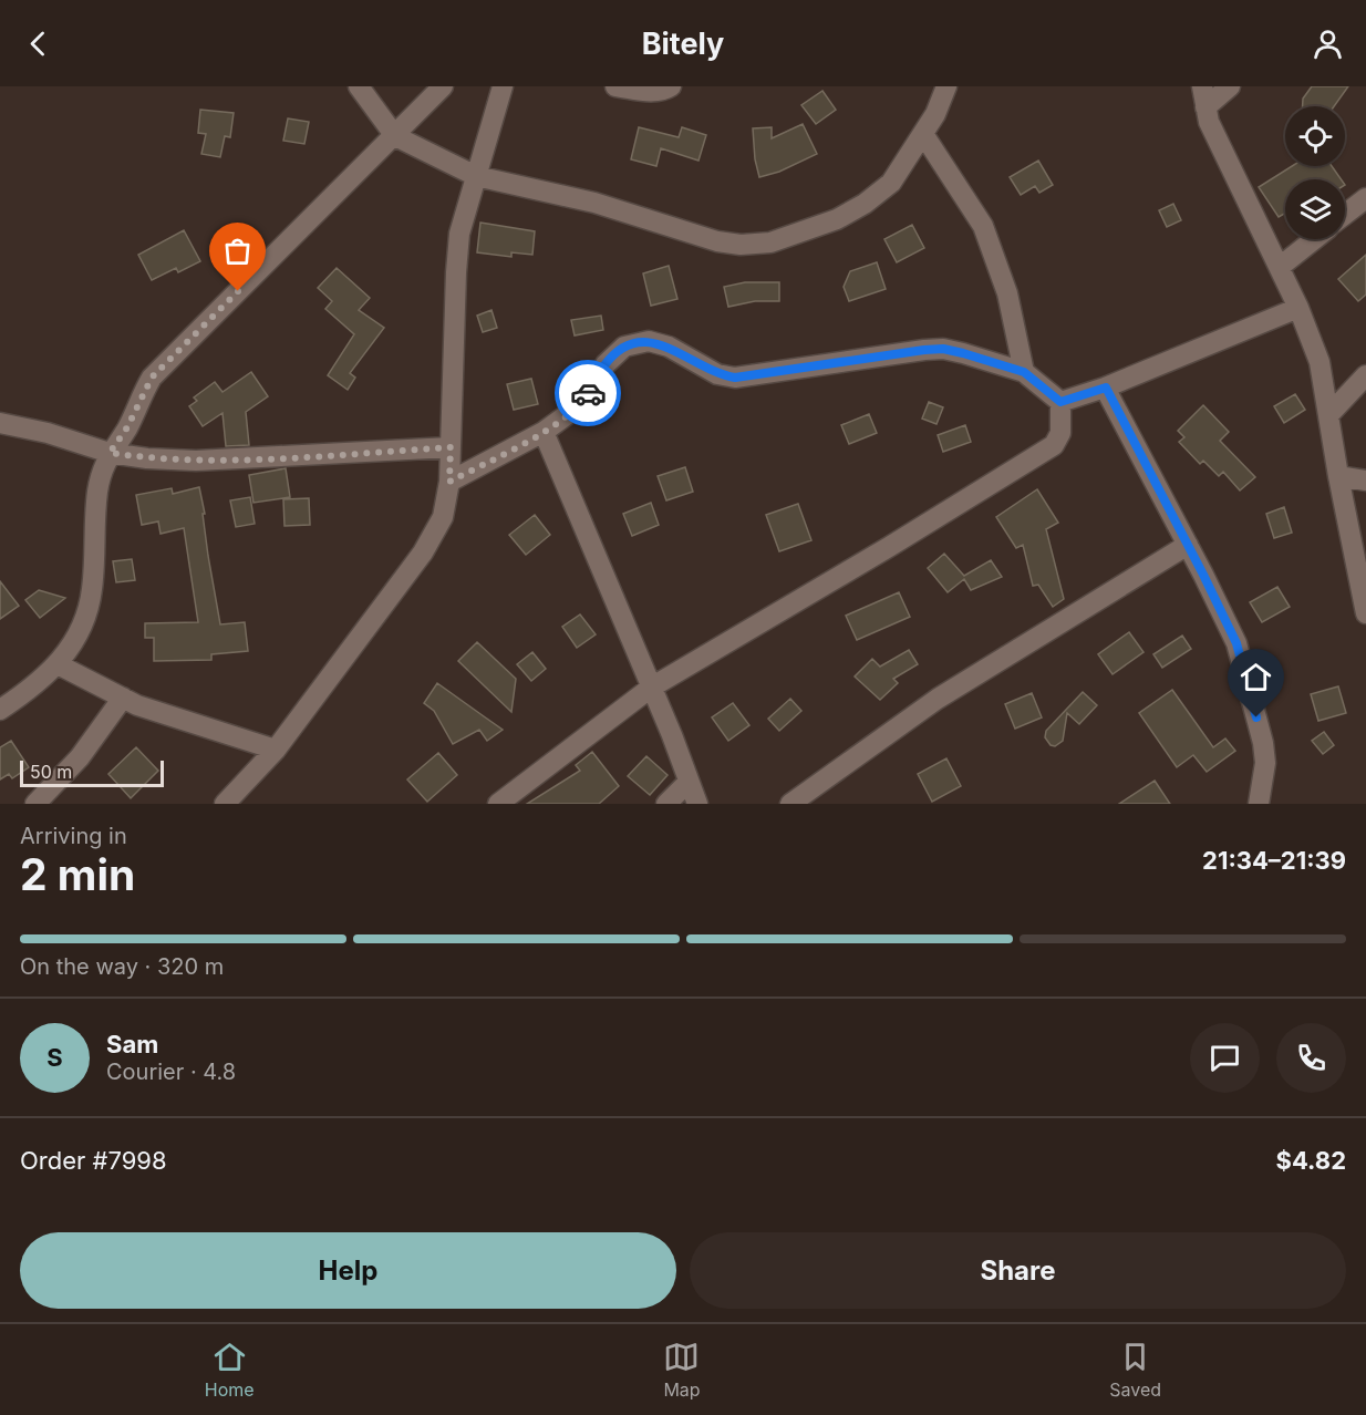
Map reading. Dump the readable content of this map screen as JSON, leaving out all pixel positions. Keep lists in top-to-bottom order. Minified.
{"scale_bar":"50 m","page":{"header":"Bitely","scale":"50 m","heading":["2 min","Arriving in","21:34–21:39"],"panel":["Sam","Courier · 4.8","Order #7998","$4.82"],"bar":"On the way · 320 m","round":"S","buttons":["Help","Share"],"tabs":["Home","Map","Saved"]}}
